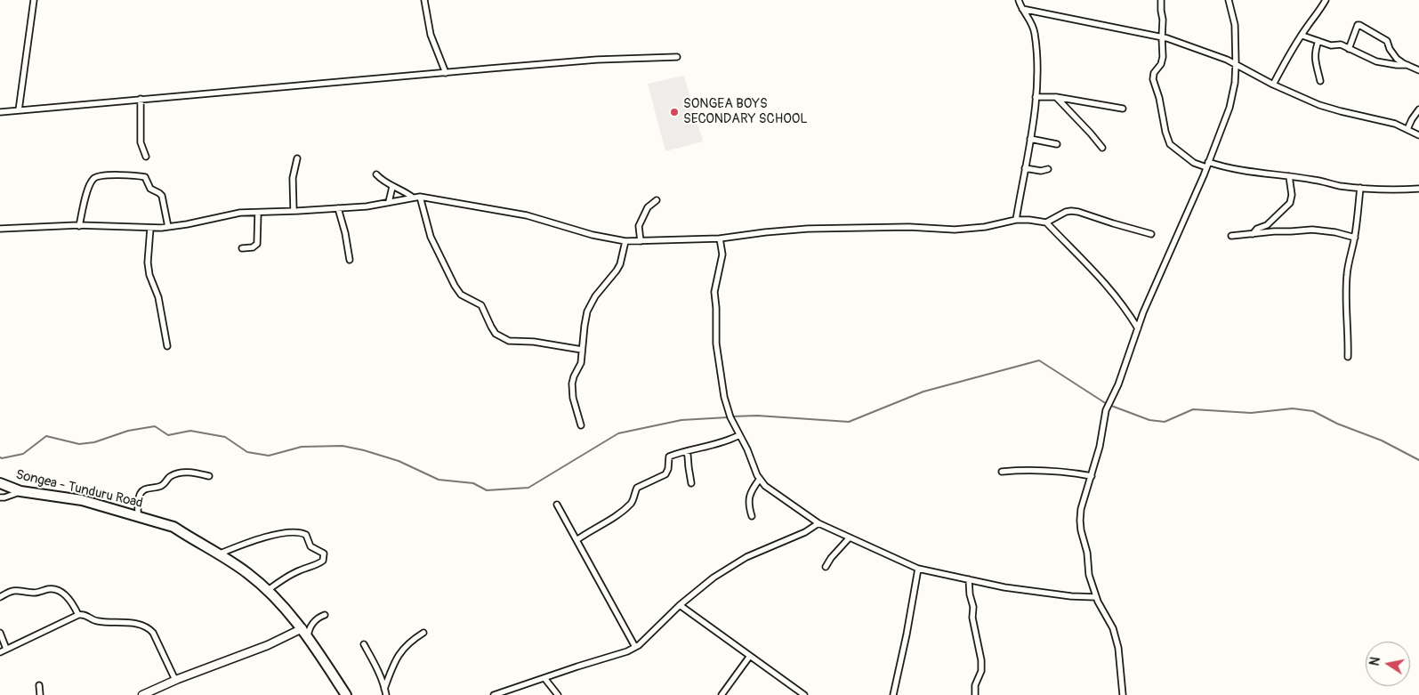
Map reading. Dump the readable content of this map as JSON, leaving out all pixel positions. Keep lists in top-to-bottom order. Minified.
{"streets":{"highway":["Songea - Tunduru Road"]},"places":["SONGEA BOYS SECONDARY SCHOOL"],"north":"left"}
